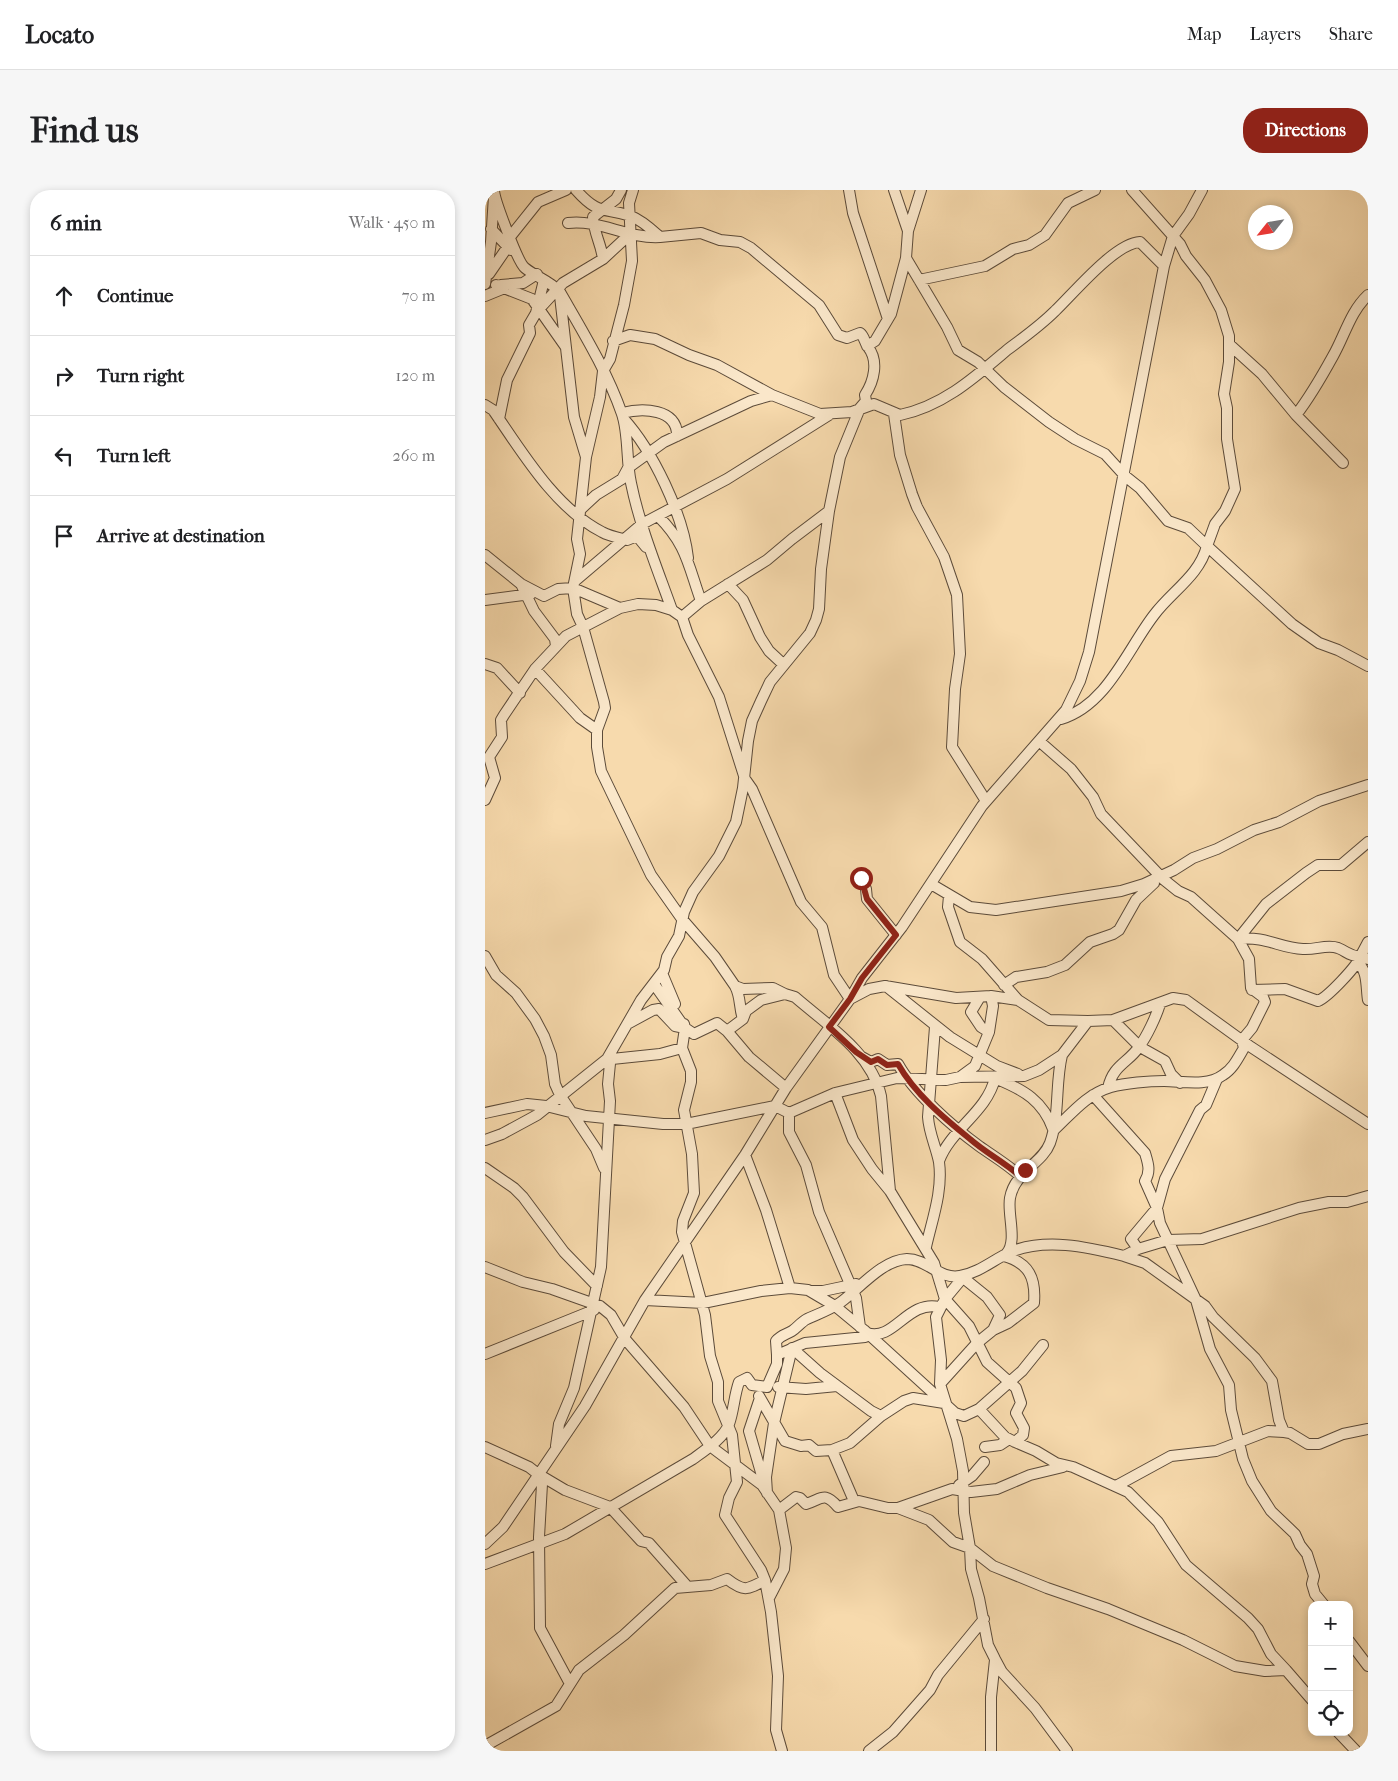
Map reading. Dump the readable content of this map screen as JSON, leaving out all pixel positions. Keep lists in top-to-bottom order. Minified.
{"north":"bottom left","page":{"header":"Locato","nav":["Map","Layers","Share"],"buttons":"Directions","title":"Find us","heading":["6 min","Walk · 450 m"],"list":[["Continue","70 m"],["Turn right","120 m"],["Turn left","260 m"],"Arrive at destination"],"map_buttons":["+","−"]}}
